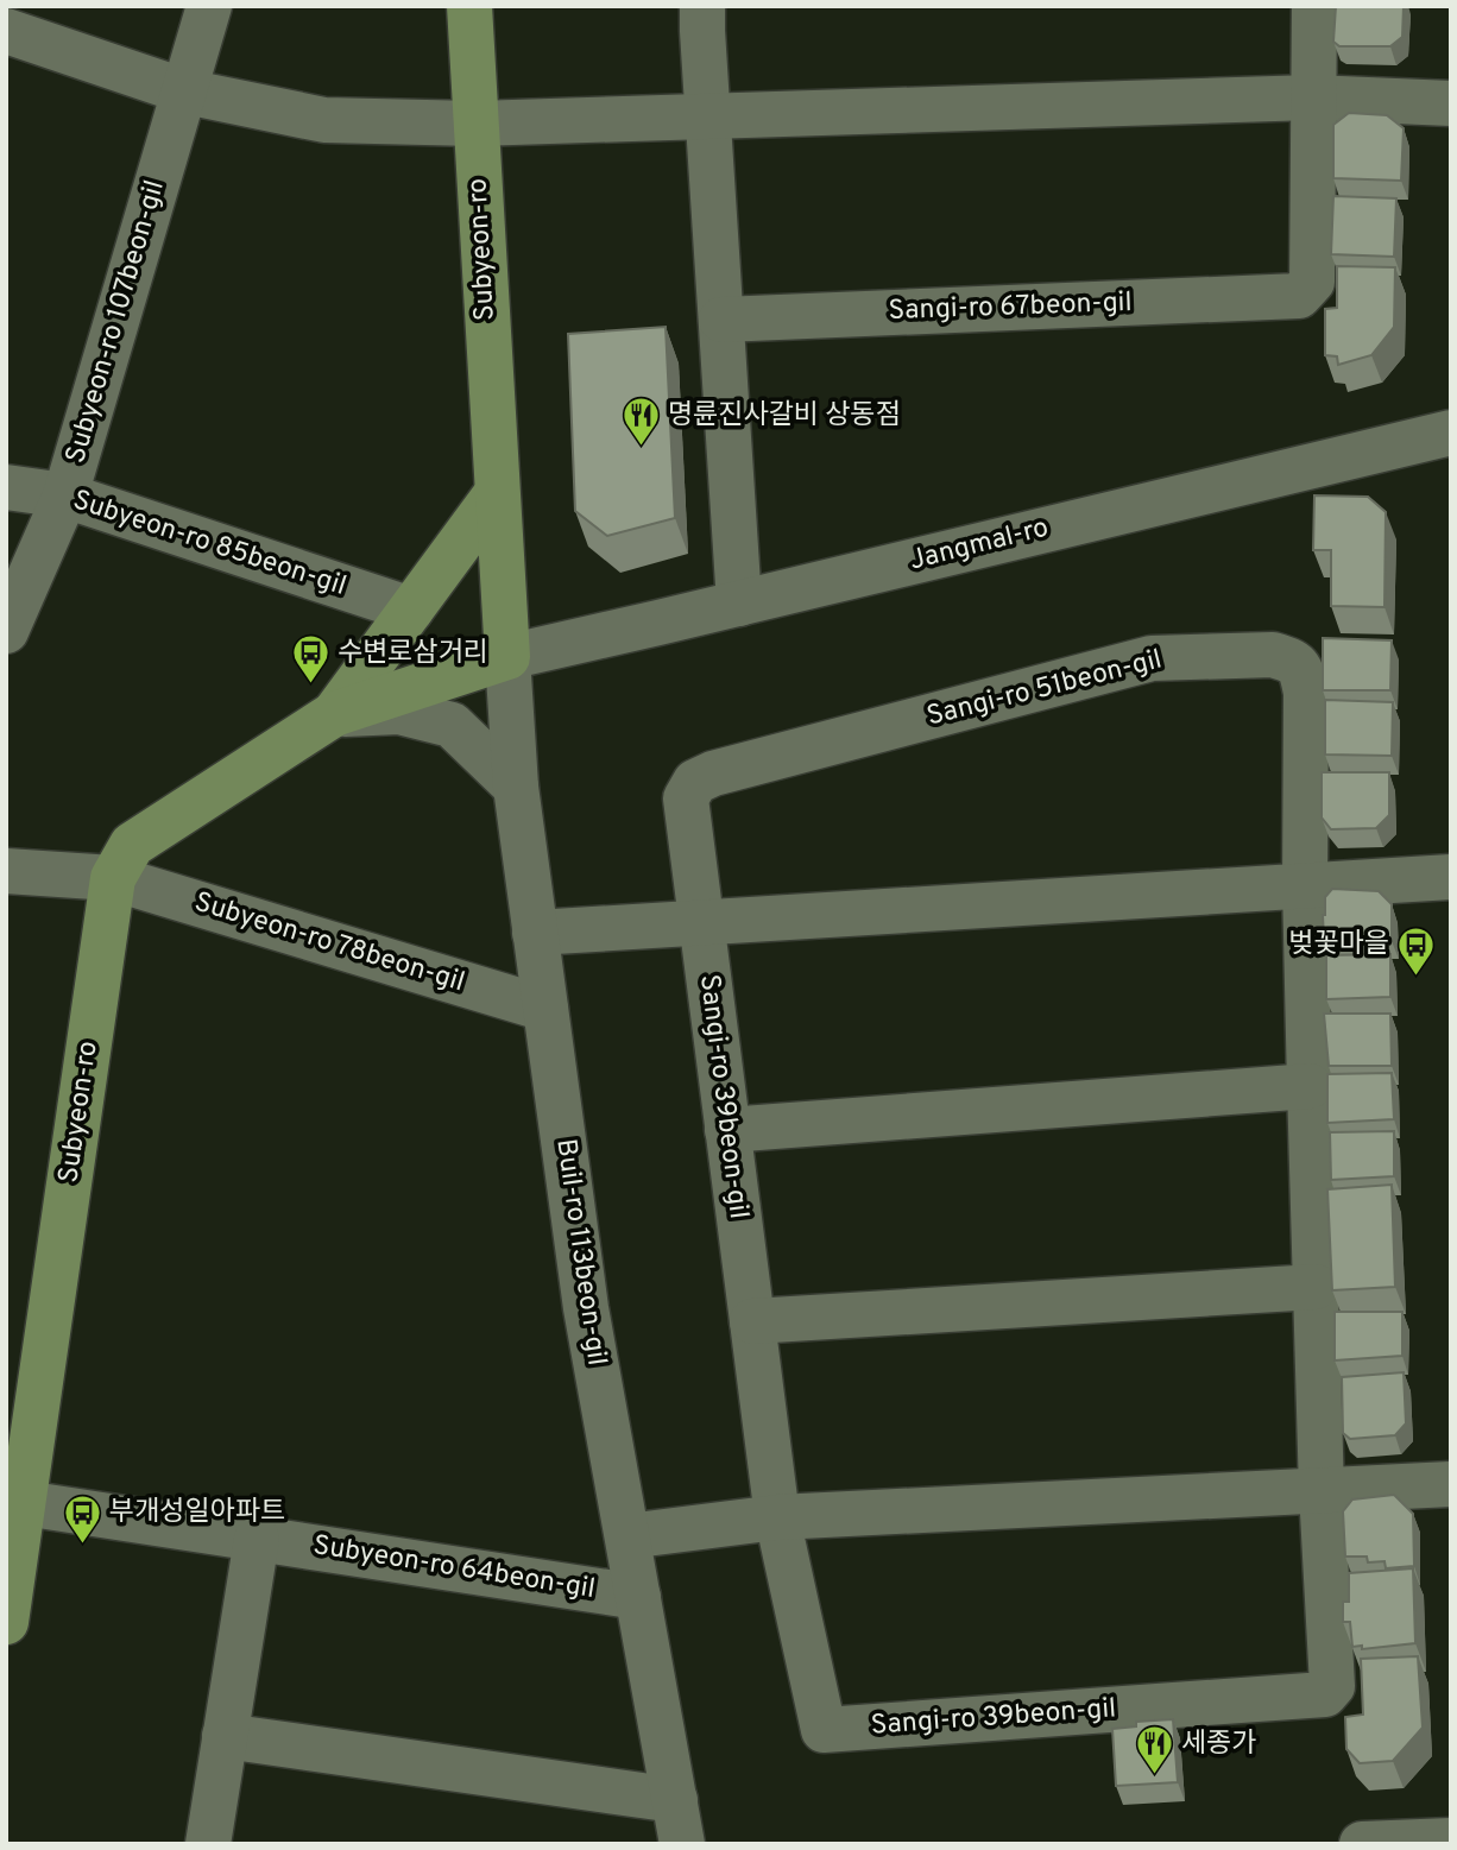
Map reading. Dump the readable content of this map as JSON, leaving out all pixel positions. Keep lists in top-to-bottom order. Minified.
{"streets":{"main road":["Subyeon-ro"],"street":["Sangi-ro 67beon-gil","Subyeon-ro 107beon-gil","Subyeon-ro 85beon-gil","Jangmal-ro","Sangi-ro 51beon-gil","Subyeon-ro 78beon-gil","Sangi-ro 39beon-gil","Buil-ro 113beon-gil","Subyeon-ro 64beon-gil"]},"crossings":[["Subyeon-ro","Subyeon-ro 85beon-gil"],["Subyeon-ro","Jangmal-ro"],["Subyeon-ro","Subyeon-ro 78beon-gil"],["Subyeon-ro","Buil-ro 113beon-gil"],["Subyeon-ro","Subyeon-ro 64beon-gil"],["Subyeon-ro 107beon-gil","Subyeon-ro 85beon-gil"],["Jangmal-ro","Buil-ro 113beon-gil"],["Sangi-ro 51beon-gil","Sangi-ro 39beon-gil"],["Subyeon-ro 78beon-gil","Buil-ro 113beon-gil"],["Buil-ro 113beon-gil","Subyeon-ro 64beon-gil"]],"places":{"restaurant":["명륜진사갈비 상동점","세종가"],"bus stop":["수변로삼거리","벚꽃마을","부개성일아파트"]}}
